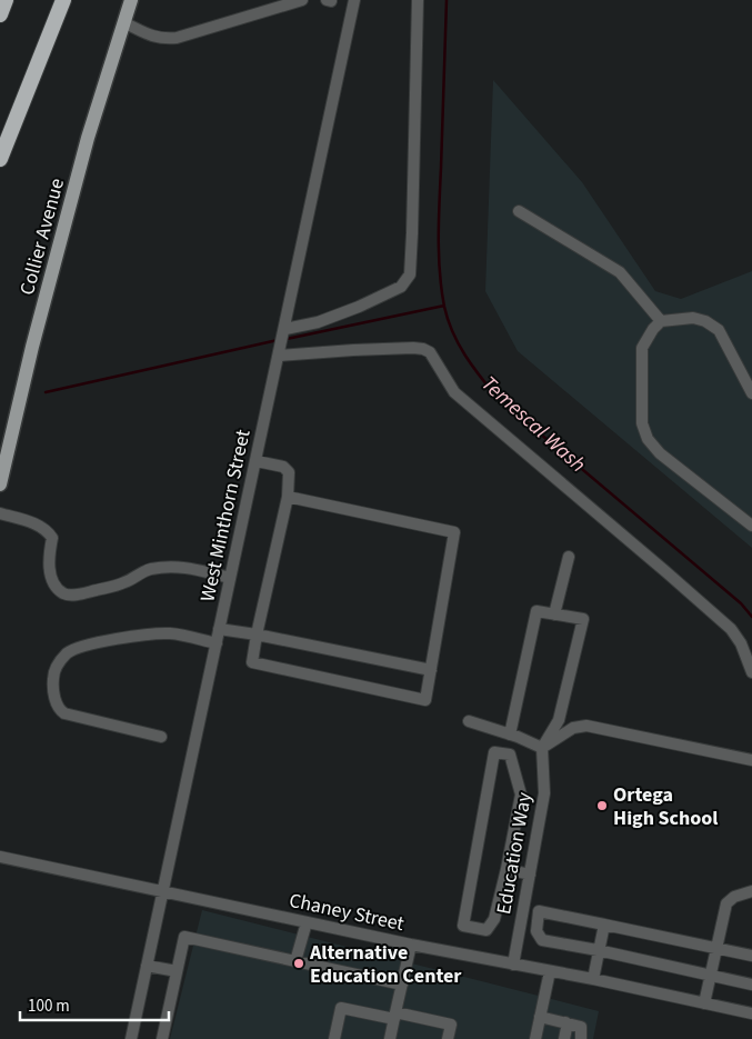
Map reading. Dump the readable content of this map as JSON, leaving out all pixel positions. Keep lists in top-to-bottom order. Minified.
{"streets":{"main road":["Collier Avenue"],"street":["West Minthorn Street","Education Way","Chaney Street"]},"crossings":[["West Minthorn Street","Chaney Street"],["Education Way","Chaney Street"]],"water":["Temescal Wash"],"places":["Ortega High School","Alternative Education Center"],"scale_bar":"100 m"}
